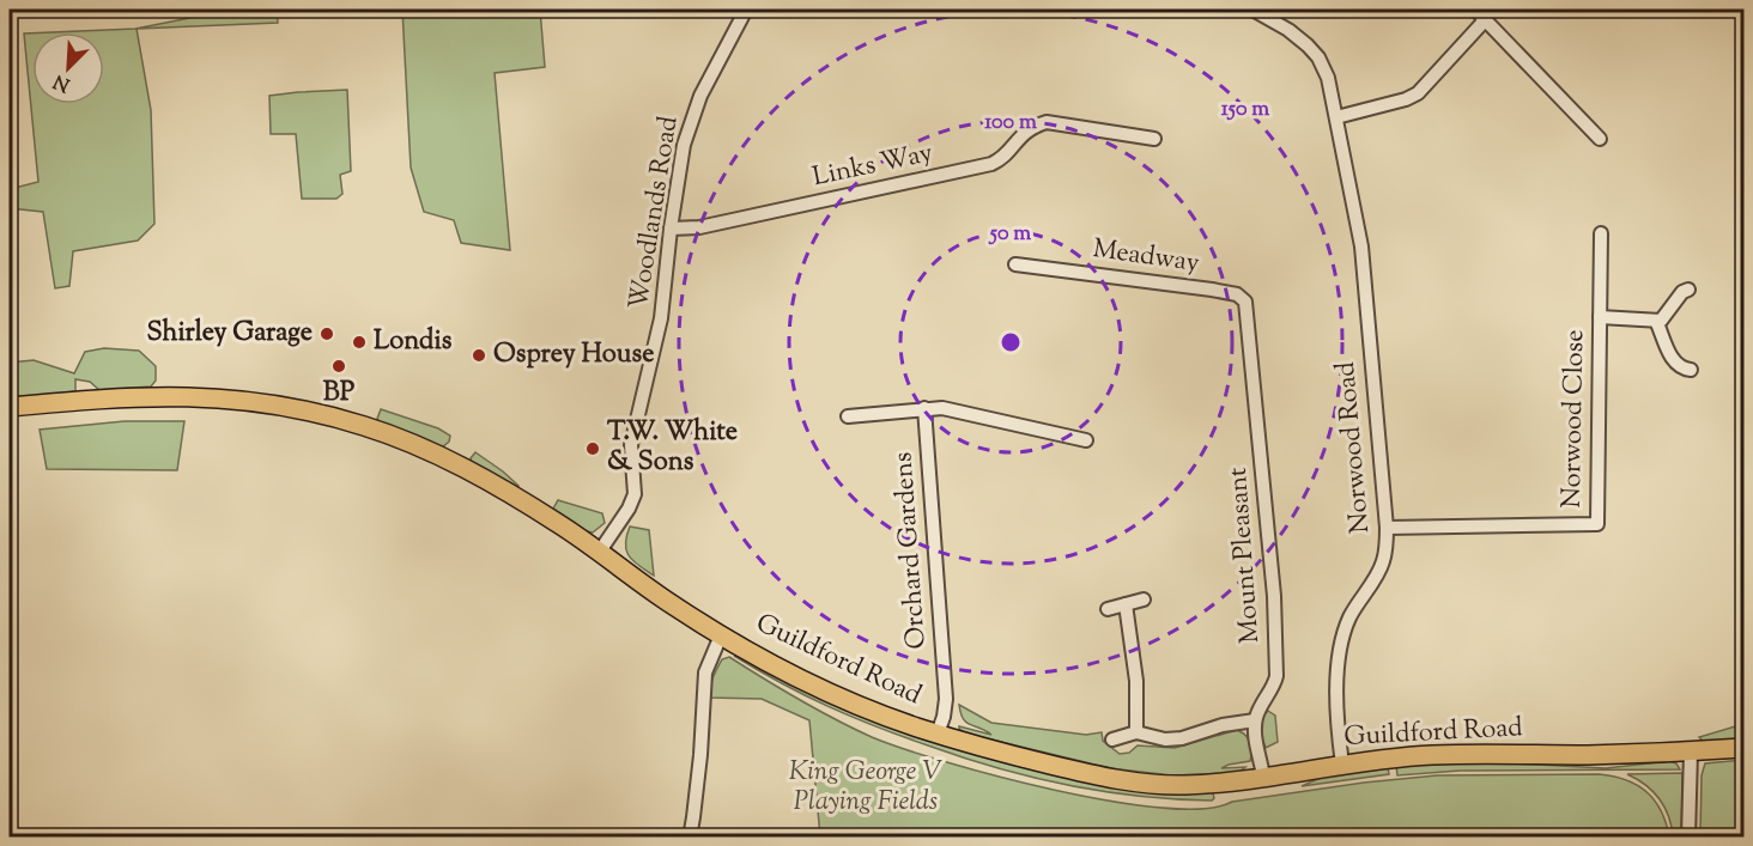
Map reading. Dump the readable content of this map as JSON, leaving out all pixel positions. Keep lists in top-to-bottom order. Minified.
{"streets":{"main road":["Guildford Road"],"street":["Links Way","Woodlands Road","Meadway","Norwood Close","Norwood Road","Orchard Gardens","Mount Pleasant"]},"crossings":[["Links Way","Woodlands Road"],["Woodlands Road","Guildford Road"],["Meadway","Mount Pleasant"],["Norwood Close","Norwood Road"],["Norwood Road","Guildford Road"],["Orchard Gardens","Guildford Road"]],"parks":["King George V Playing Fields"],"places":["Shirley Garage","Londis","Osprey House","BP","T.W. White & Sons"],"north":"bottom left","rings":["150 m","100 m","50 m"]}
